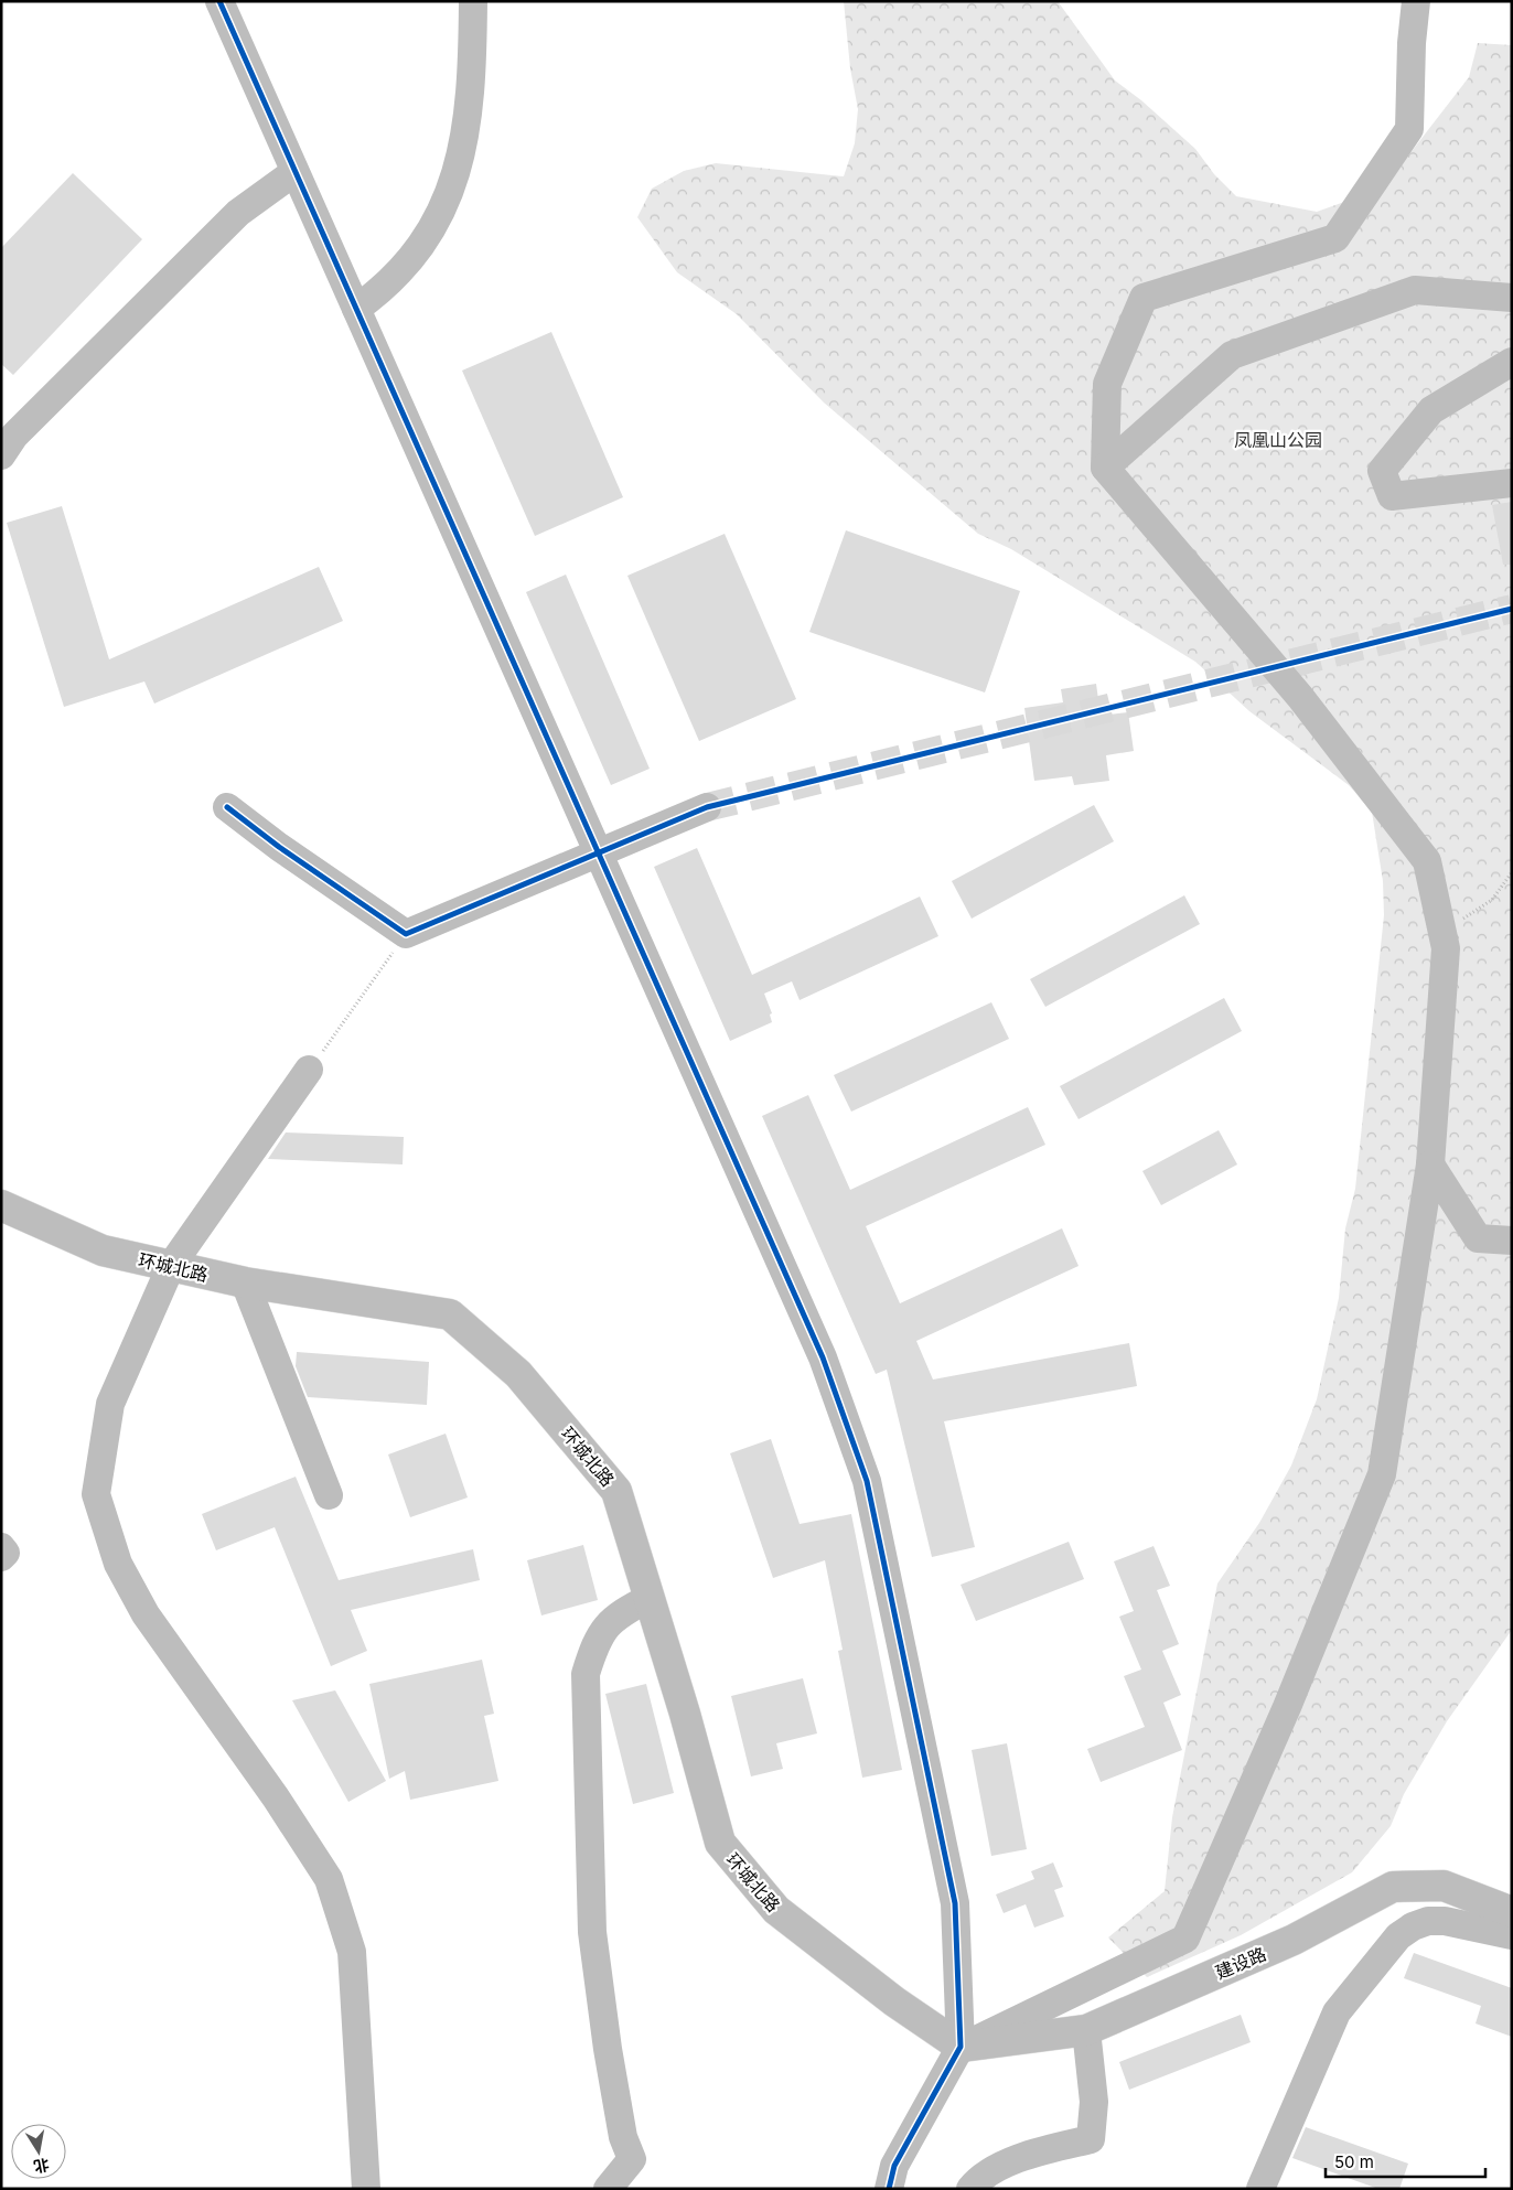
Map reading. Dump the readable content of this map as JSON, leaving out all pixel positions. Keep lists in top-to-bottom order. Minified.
{"streets":{"main road":["环城北路","建设路"]},"crossings":[["环城北路","建设路"]],"parks":["凤凰山公园"],"scale_bar":"50 m","north":"bottom"}
